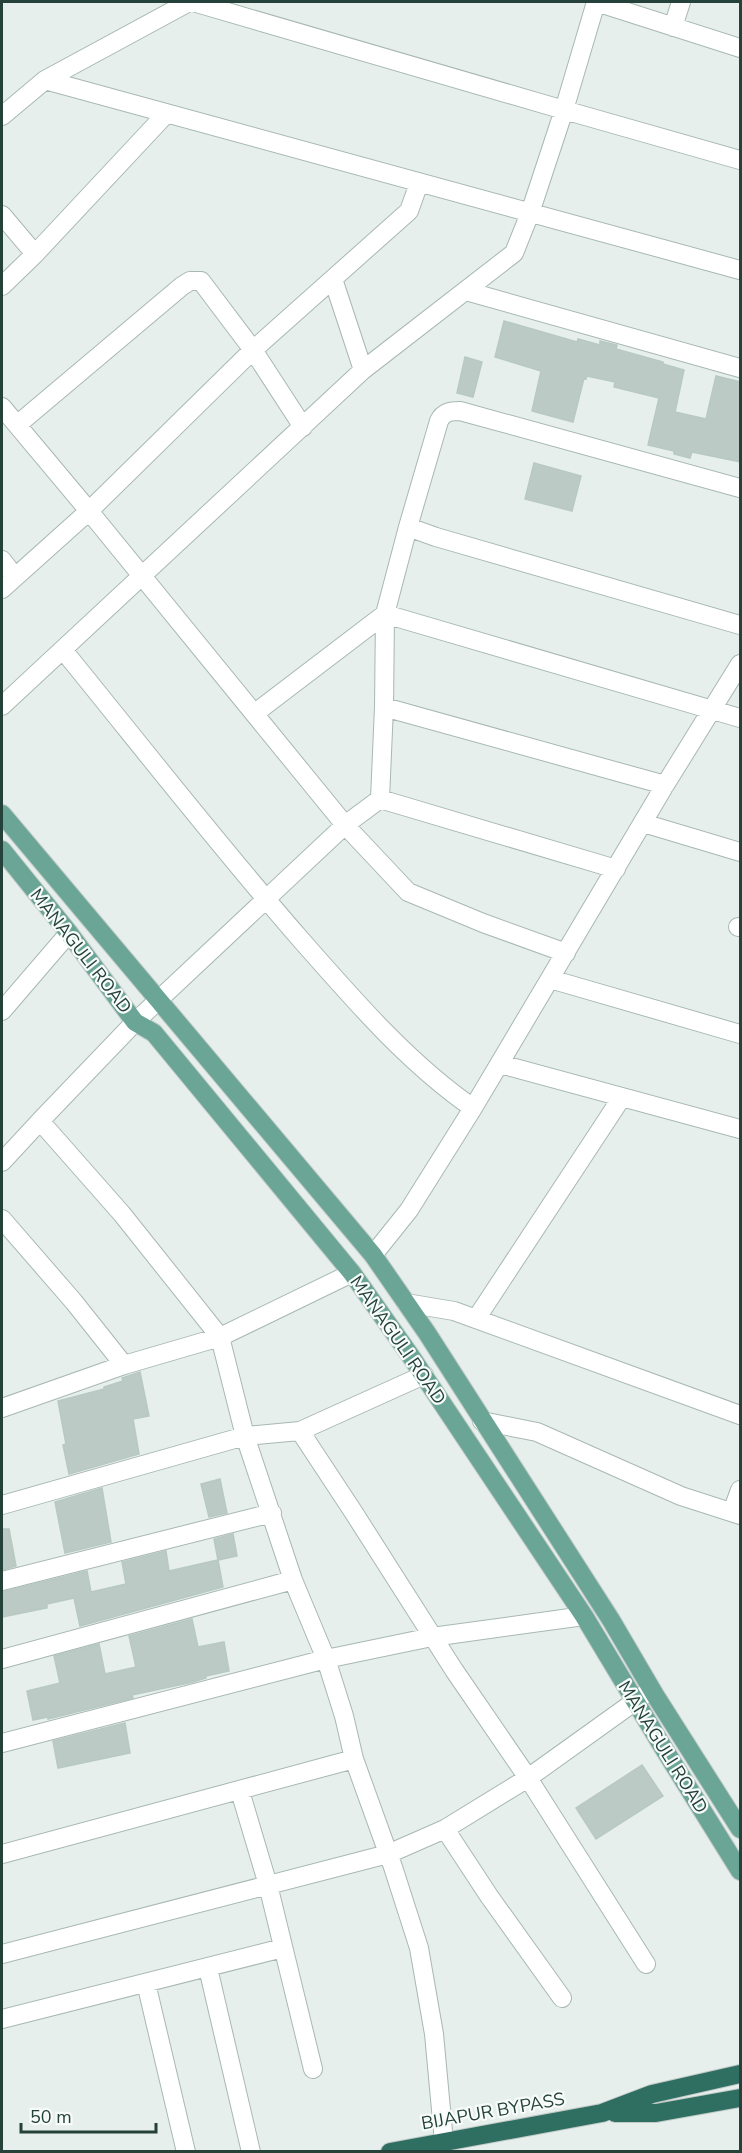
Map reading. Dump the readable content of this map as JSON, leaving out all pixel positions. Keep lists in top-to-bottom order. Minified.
{"streets":{"highway":["BIJAPUR BYPASS"],"main road":["MANAGULI ROAD"]},"scale_bar":"50 m"}
